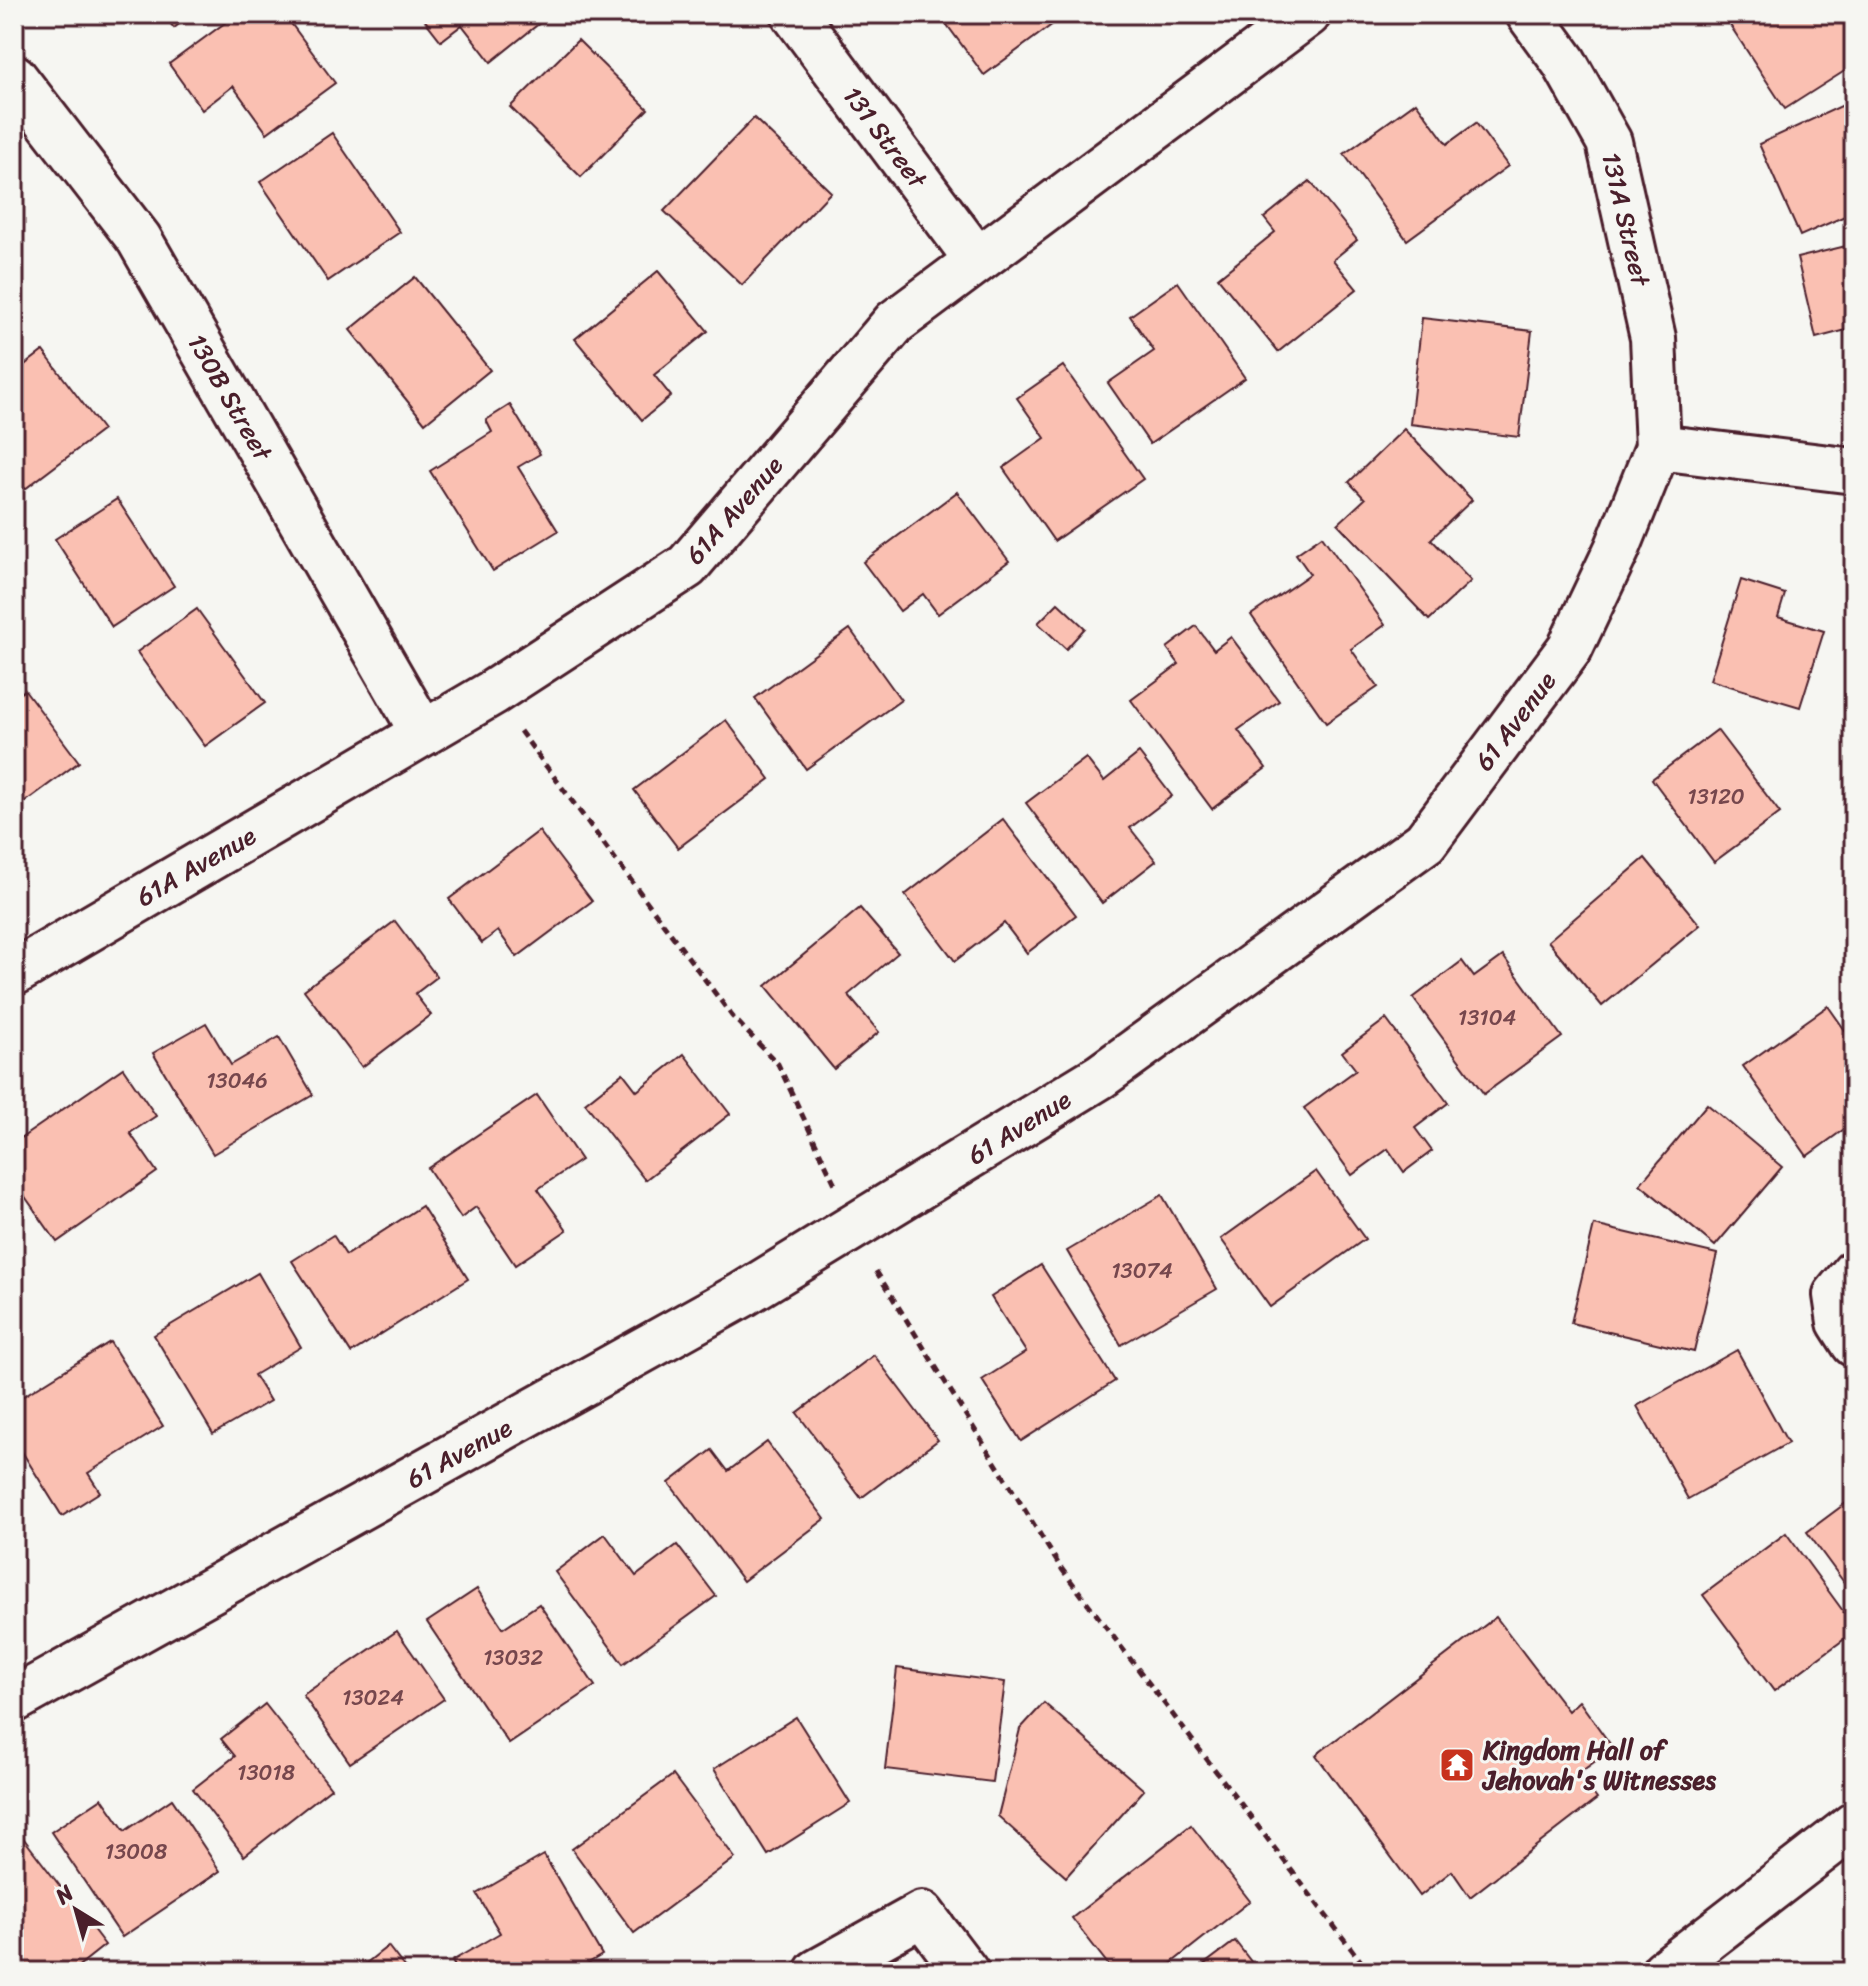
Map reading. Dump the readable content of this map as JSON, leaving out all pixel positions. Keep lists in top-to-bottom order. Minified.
{"streets":{"street":["131 Street","131A Street","130B Street","61A Avenue","61 Avenue"]},"crossings":[["131 Street","61A Avenue"],["131A Street","61 Avenue"],["130B Street","61A Avenue"]],"places":{"temple":["Kingdom Hall of Jehovah's Witnesses"]},"house_numbers":["13120","13104","13046","13074","13032","13024","13018","13008"],"north":"top left"}
